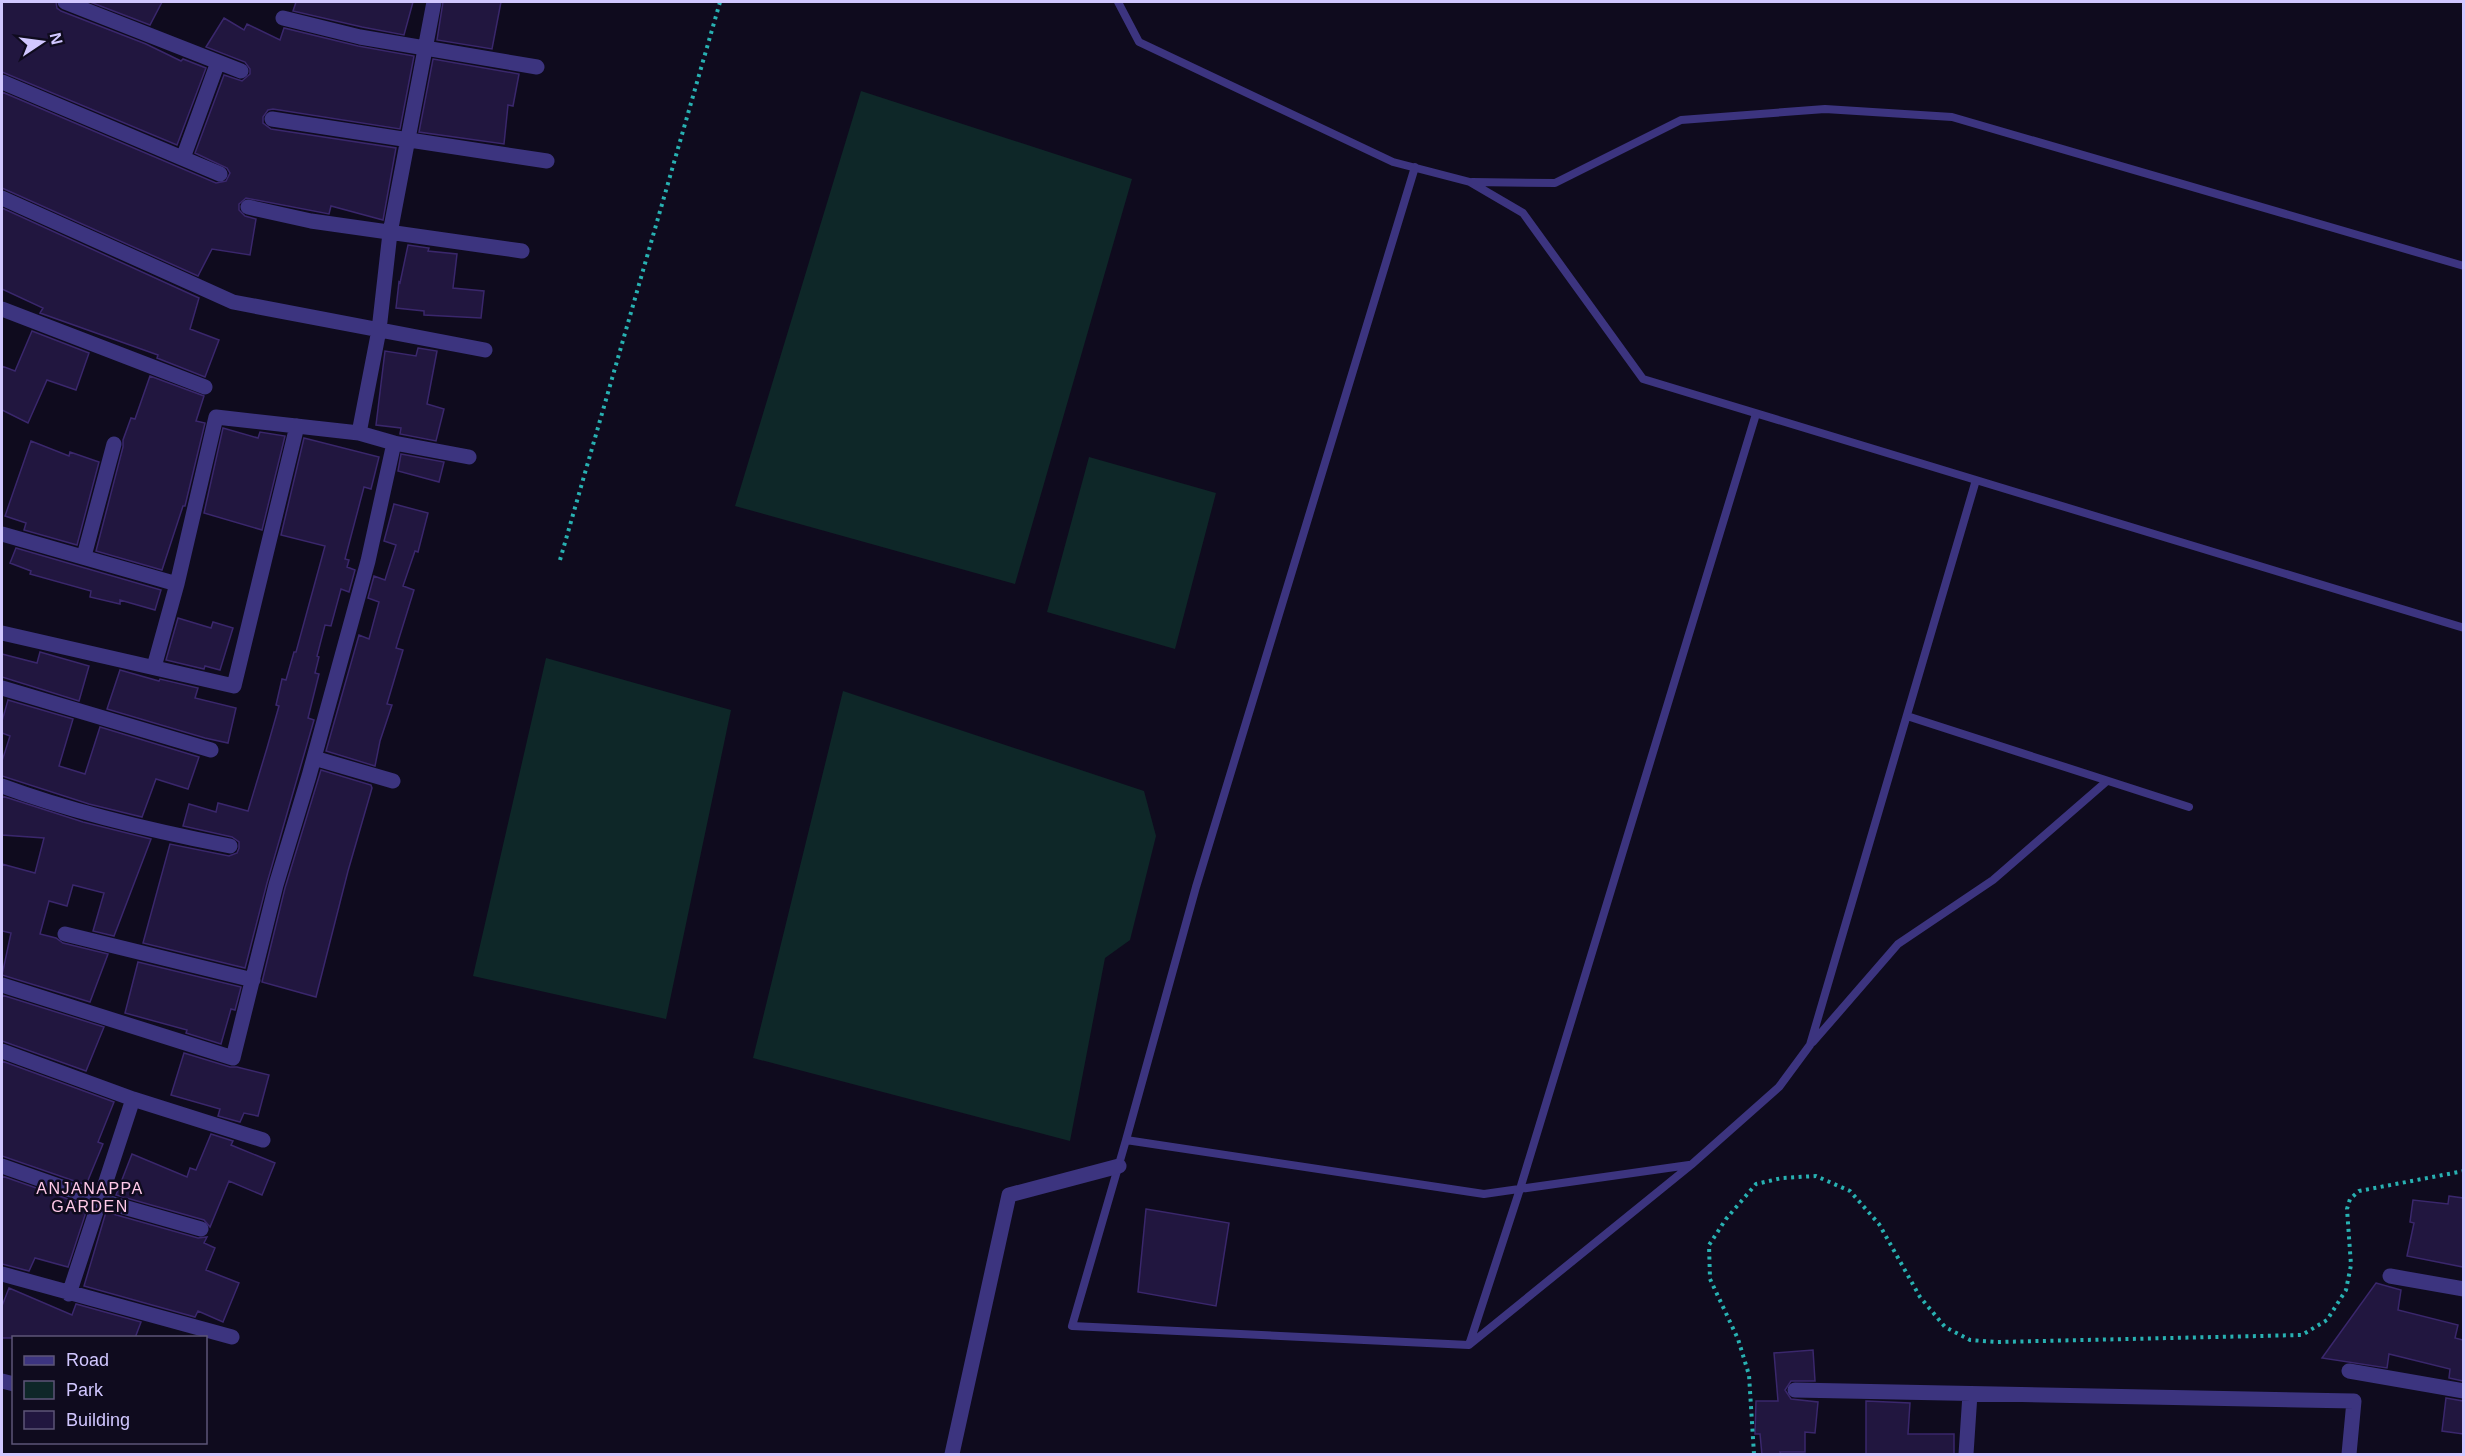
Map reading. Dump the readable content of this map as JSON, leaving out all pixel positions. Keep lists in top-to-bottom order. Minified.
{"districts":["ANJANAPPA GARDEN"],"legend":["Road","Park","Building"],"north":"right"}
